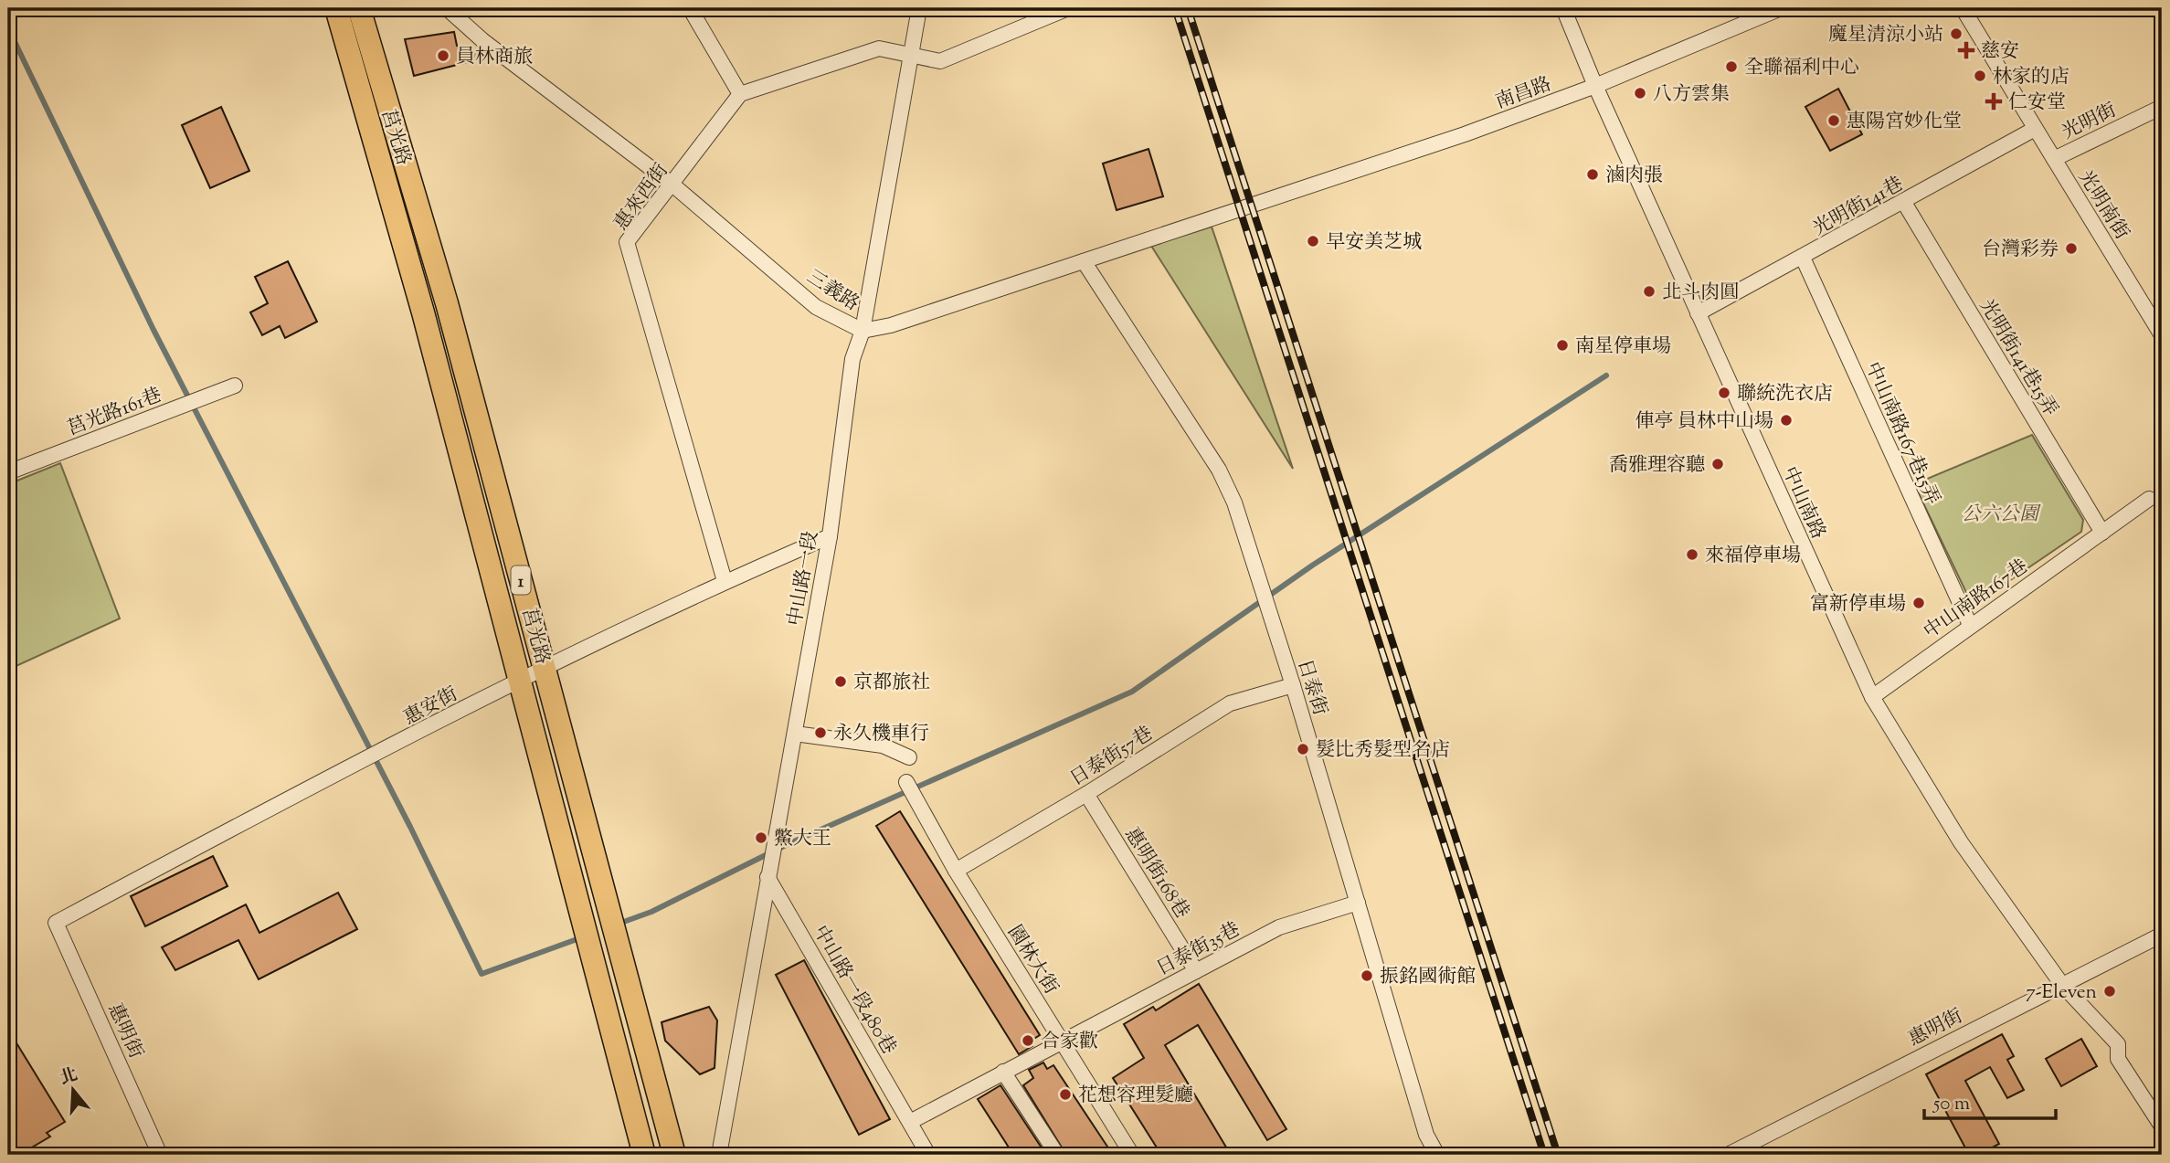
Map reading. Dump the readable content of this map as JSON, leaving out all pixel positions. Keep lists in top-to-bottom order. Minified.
{"streets":{"main road":["莒光路","1"],"street":["南昌路","光明街","惠來西街","光明南街","光明街141巷","三義路","光明街141巷15弄","莒光路161巷","中山南路167巷15弄","中山南路","中山路一段","中山南路167巷","日泰街","惠安街","日泰街57巷","惠明街168巷","日泰街35巷","園林大街","中山路一段480巷","惠明街"]},"crossings":[["南昌路","三義路"],["南昌路","中山南路"],["光明街","光明南街"],["光明街","光明街141巷"],["莒光路","惠安街"],["惠來西街","三義路"],["惠來西街","惠安街"],["光明街141巷","光明街141巷15弄"],["光明街141巷","中山南路167巷15弄"],["光明街141巷","中山南路"],["三義路","中山路一段"],["三義路","日泰街"],["光明街141巷15弄","中山南路167巷"],["中山南路167巷15弄","中山南路167巷"],["中山南路","中山南路167巷"],["中山南路","惠明街"],["中山路一段","惠安街"],["中山路一段","中山路一段480巷"],["日泰街","日泰街57巷"],["日泰街","日泰街35巷"],["惠安街","惠明街"],["日泰街57巷","惠明街168巷"],["日泰街57巷","園林大街"],["惠明街168巷","日泰街35巷"],["日泰街35巷","園林大街"],["日泰街35巷","中山路一段480巷"]],"parks":["公六公園"],"places":{"other":["魔星清涼小站","員林商旅","全聯福利中心","林家的店","八方雲集","惠陽宮妙化堂","滷肉張","早安美芝城","台灣彩券","北斗肉圓","南星停車場","聯統洗衣店","俥亭 員林中山場","喬雅理容聽","來福停車場","富新停車場","京都旅社","永久機車行","髮比秀髮型名店","鱉大王","振銘國術館","7-Eleven","合家歡","花想容理髮廳"],"health":["慈安","仁安堂"]},"scale_bar":"50 m","north":"top"}
